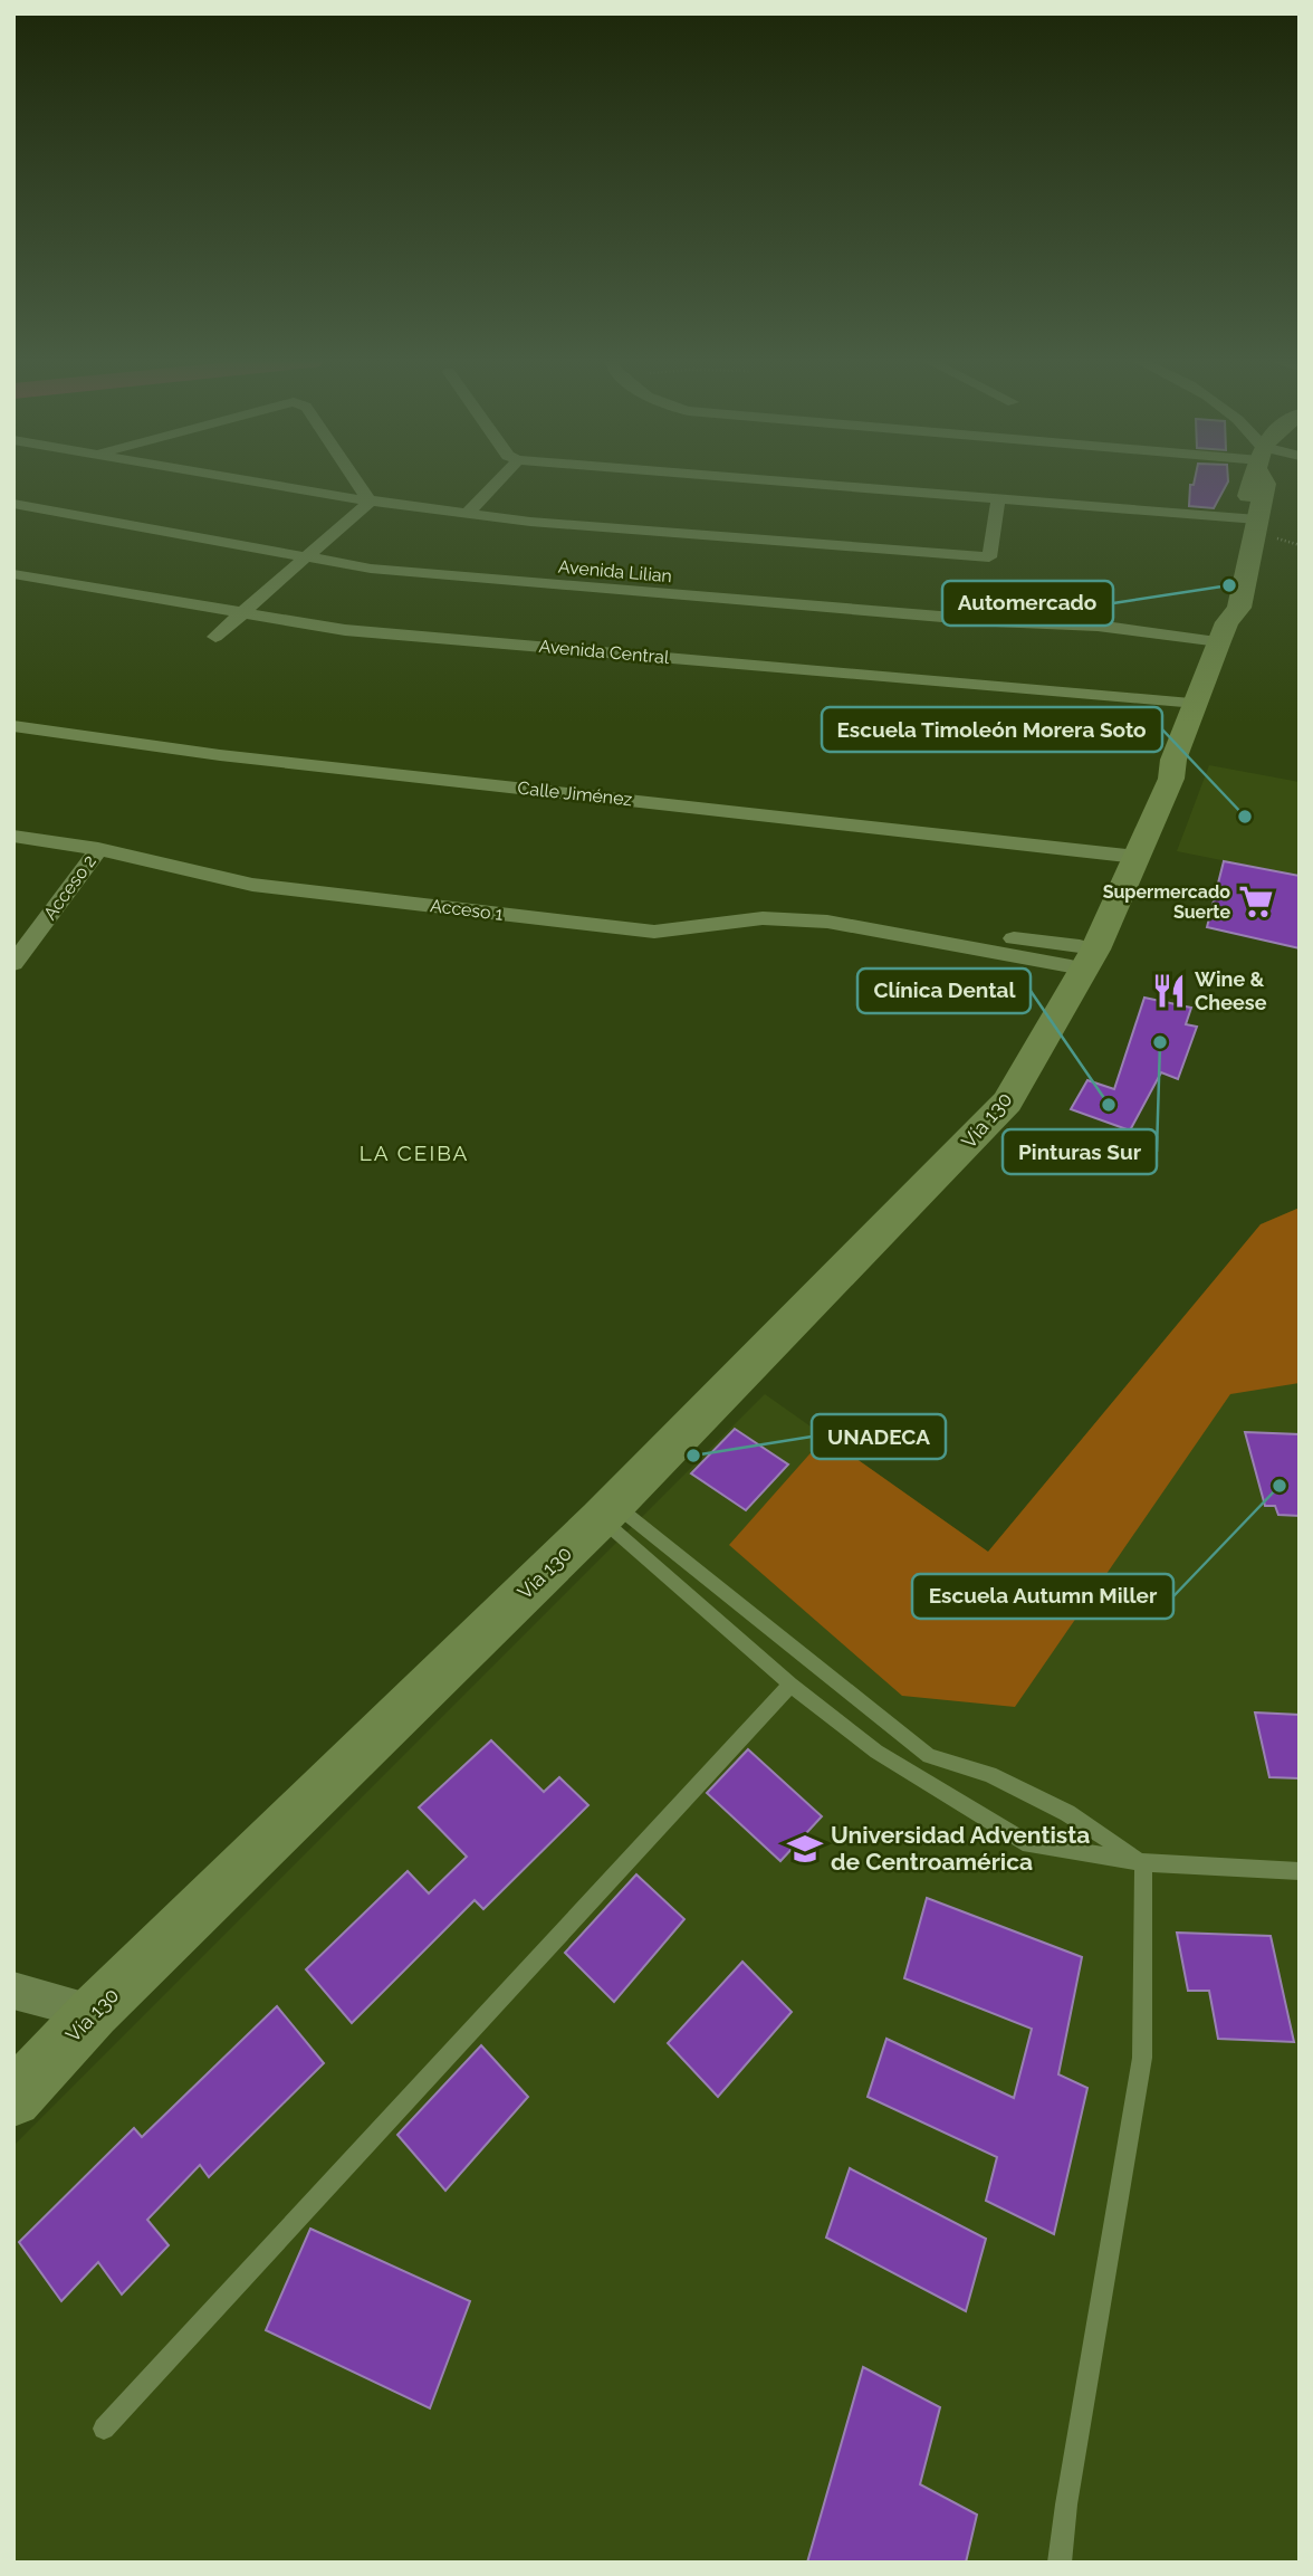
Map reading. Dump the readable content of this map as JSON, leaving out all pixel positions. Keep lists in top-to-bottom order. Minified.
{"streets":{"main road":["Vía 130"],"street":["Avenida Lilian","Avenida Central","Calle Jiménez","Acceso 2","Acceso 1"]},"crossings":[["Avenida Lilian","Vía 130"],["Avenida Central","Vía 130"],["Calle Jiménez","Vía 130"],["Acceso 2","Acceso 1"],["Acceso 1","Vía 130"]],"districts":["LA CEIBA"],"places":{"other":["Automercado","Escuela Timoleón Morera Soto","Pinturas Sur","Clínica Dental","UNADECA","Escuela Autumn Miller"],"supermarket":["Supermercado Suerte"],"restaurant":["Wine & Cheese"],"school or university":["Universidad Adventista de Centroamérica"]}}
